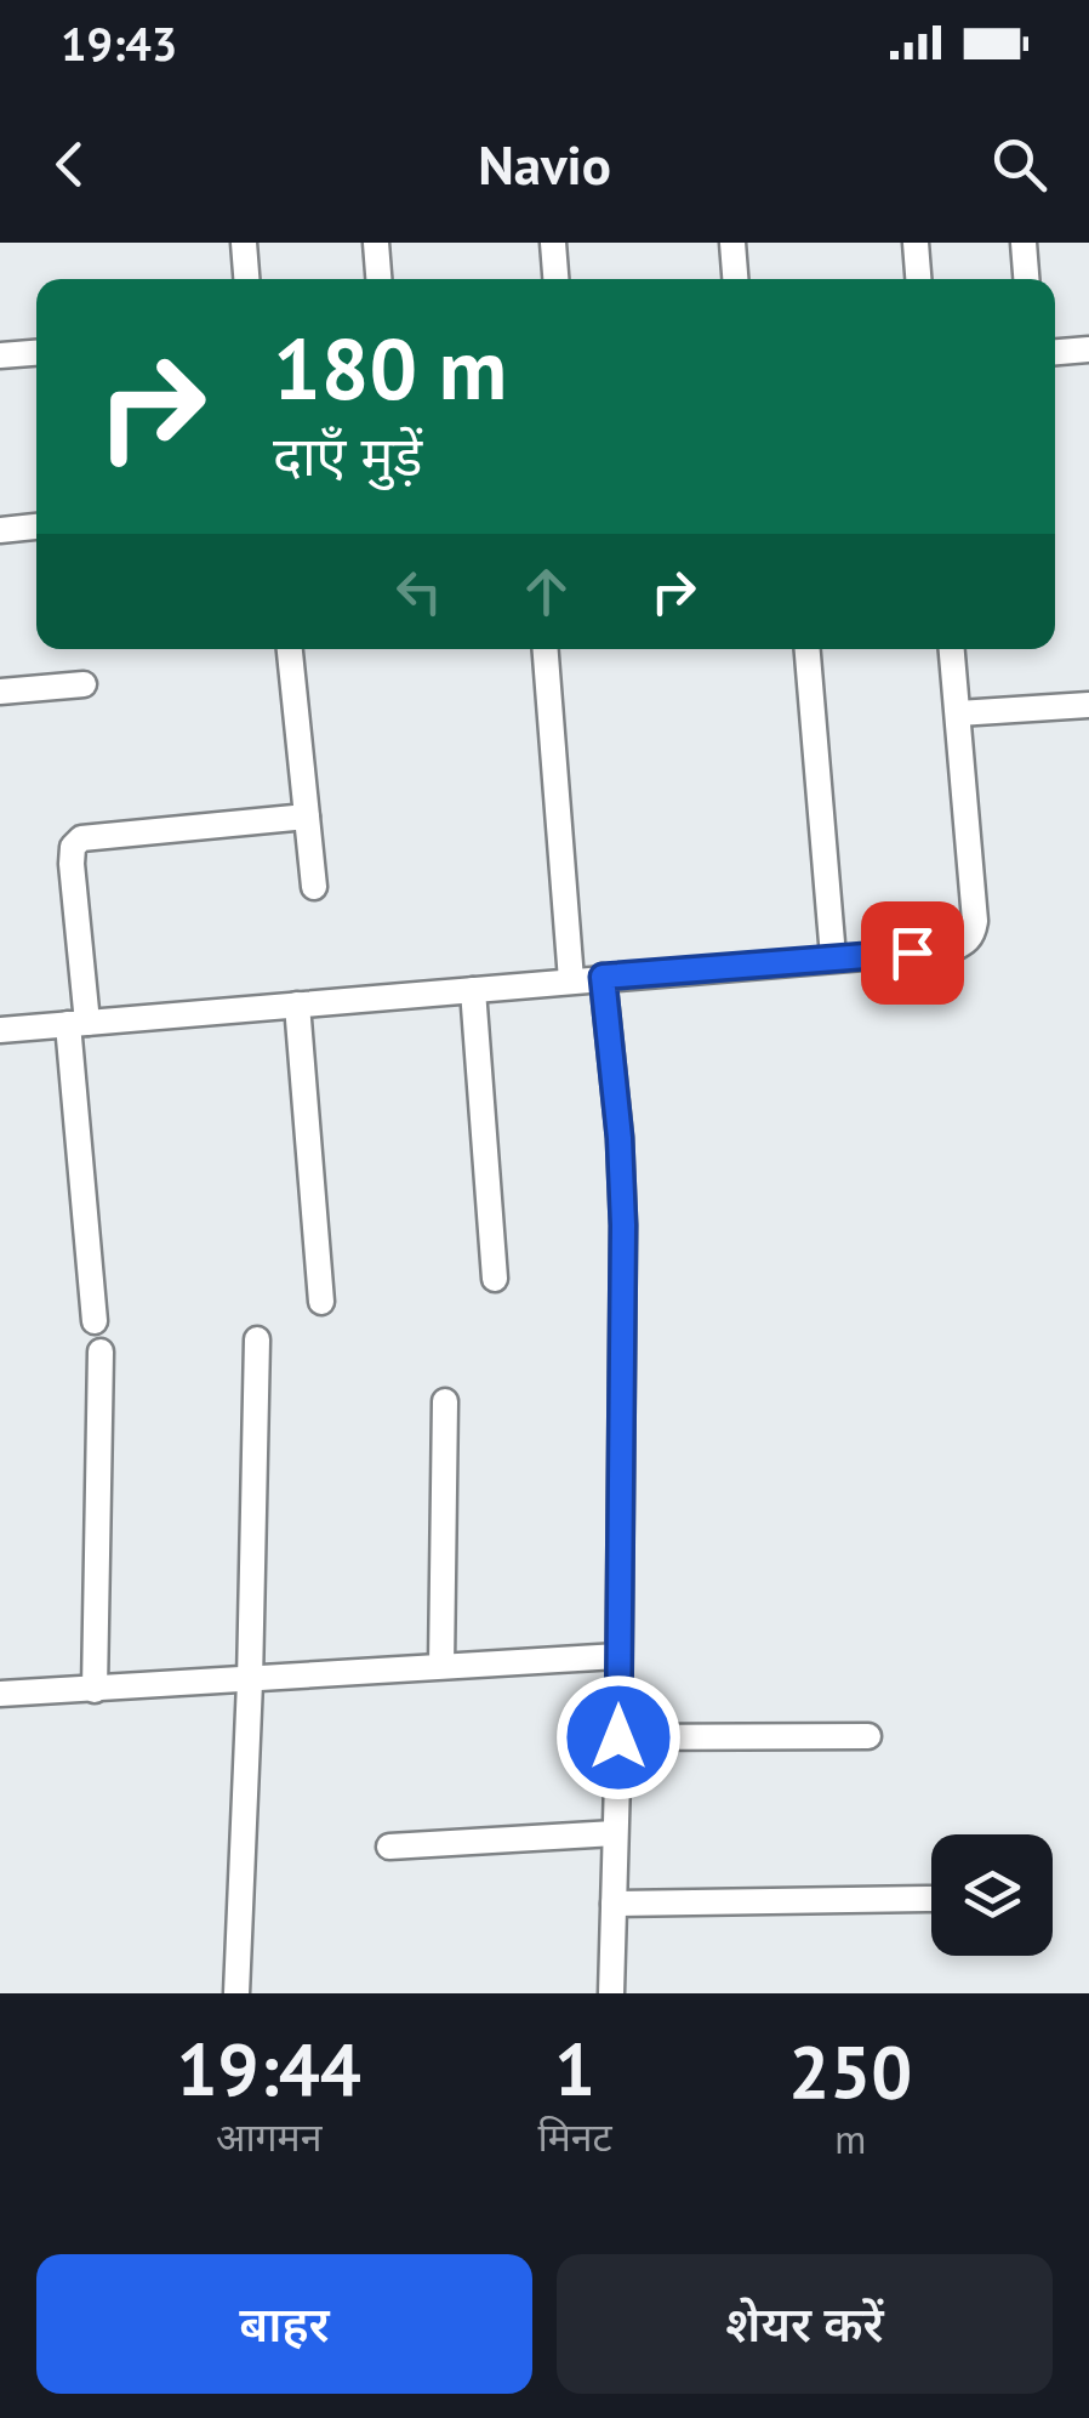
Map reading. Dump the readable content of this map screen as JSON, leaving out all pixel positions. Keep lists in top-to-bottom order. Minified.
{"page":{"status":"19:43","header":"Navio","turn":["180 m","दाएँ मुड़ें"],"eta":["19:44","आगमन","1","मिनट","250","m"],"buttons":["बाहर","शेयर करें"]}}
